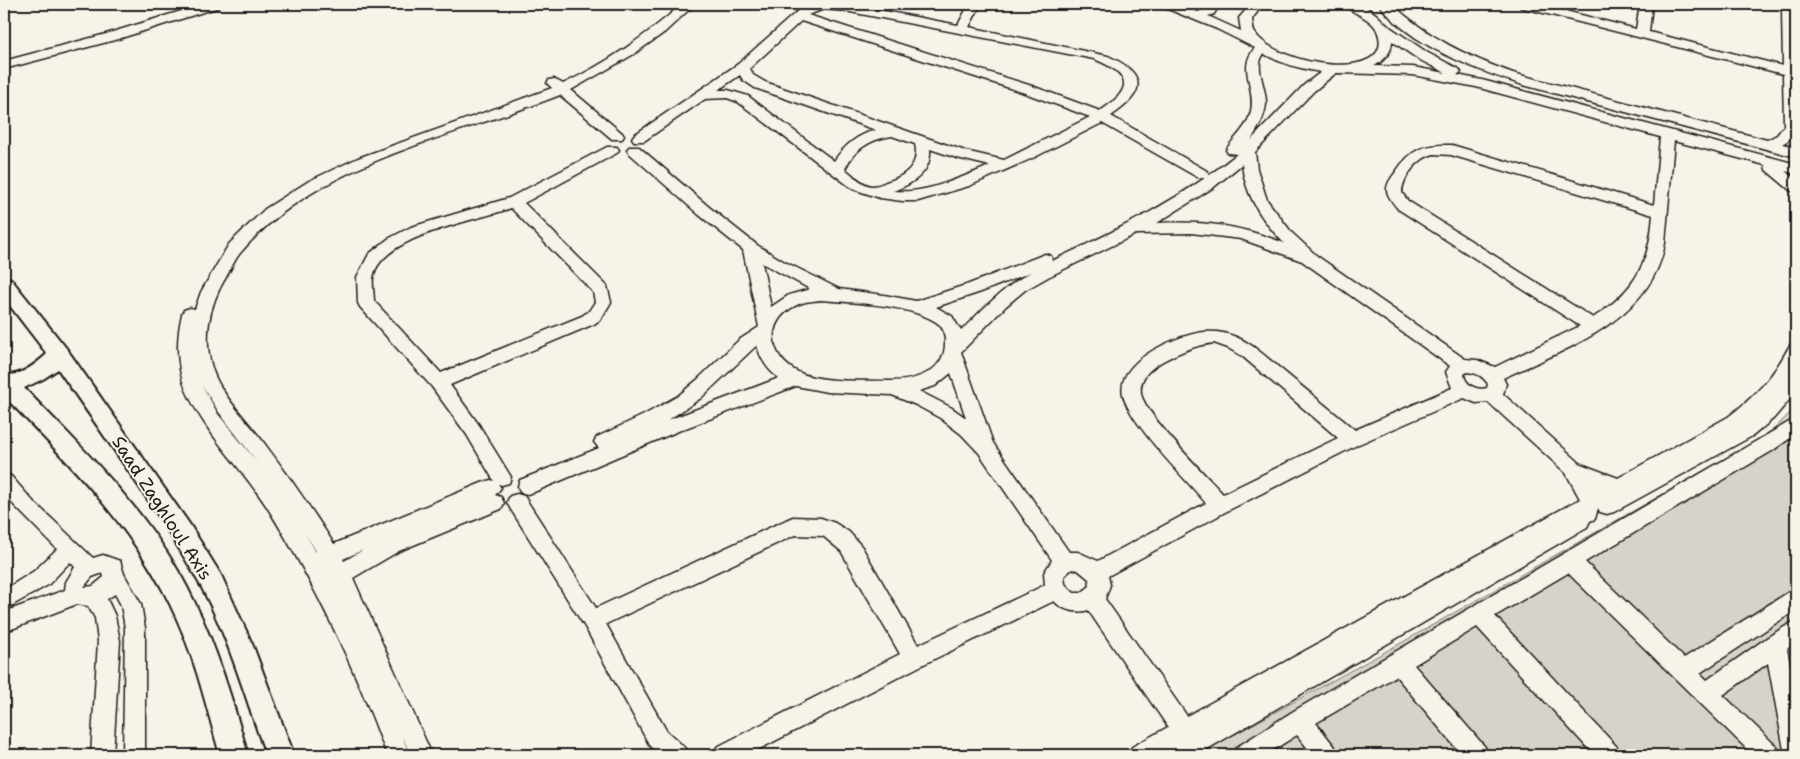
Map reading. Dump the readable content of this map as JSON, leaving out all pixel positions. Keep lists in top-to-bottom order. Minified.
{"streets":{"main road":["Saad Zaghloul Axis"]}}
